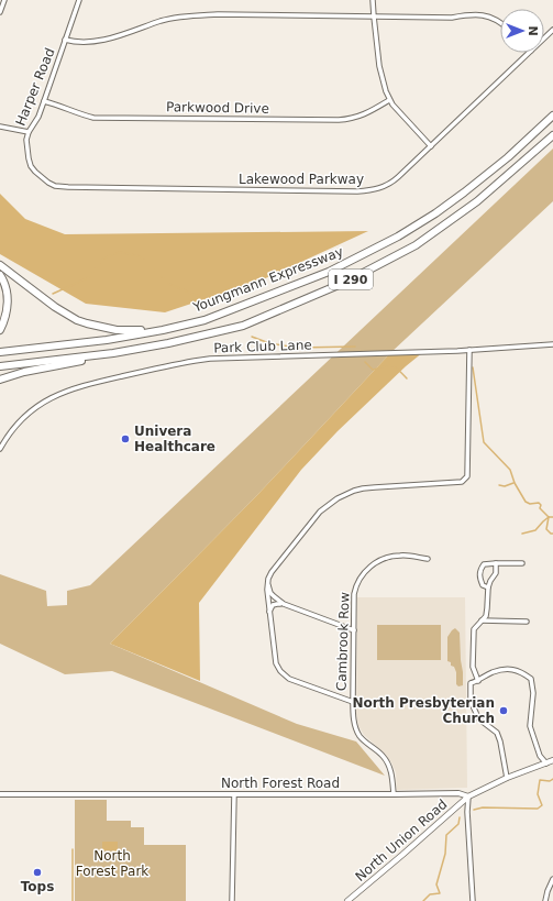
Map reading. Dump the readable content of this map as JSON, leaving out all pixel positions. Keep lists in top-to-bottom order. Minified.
{"streets":{"highway":["Youngmann Expressway","I 290"],"main road":["North Union Road"],"street":["Harper Road","Parkwood Drive","Lakewood Parkway","Park Club Lane","Cambrook Row","North Forest Road"]},"crossings":[["Harper Road","Parkwood Drive"],["Harper Road","Lakewood Parkway"],["Cambrook Row","North Forest Road"],["North Forest Road","North Union Road"]],"parks":["North Forest Park"],"places":["Univera Healthcare","North Presbyterian Church","Tops"],"north":"right"}
